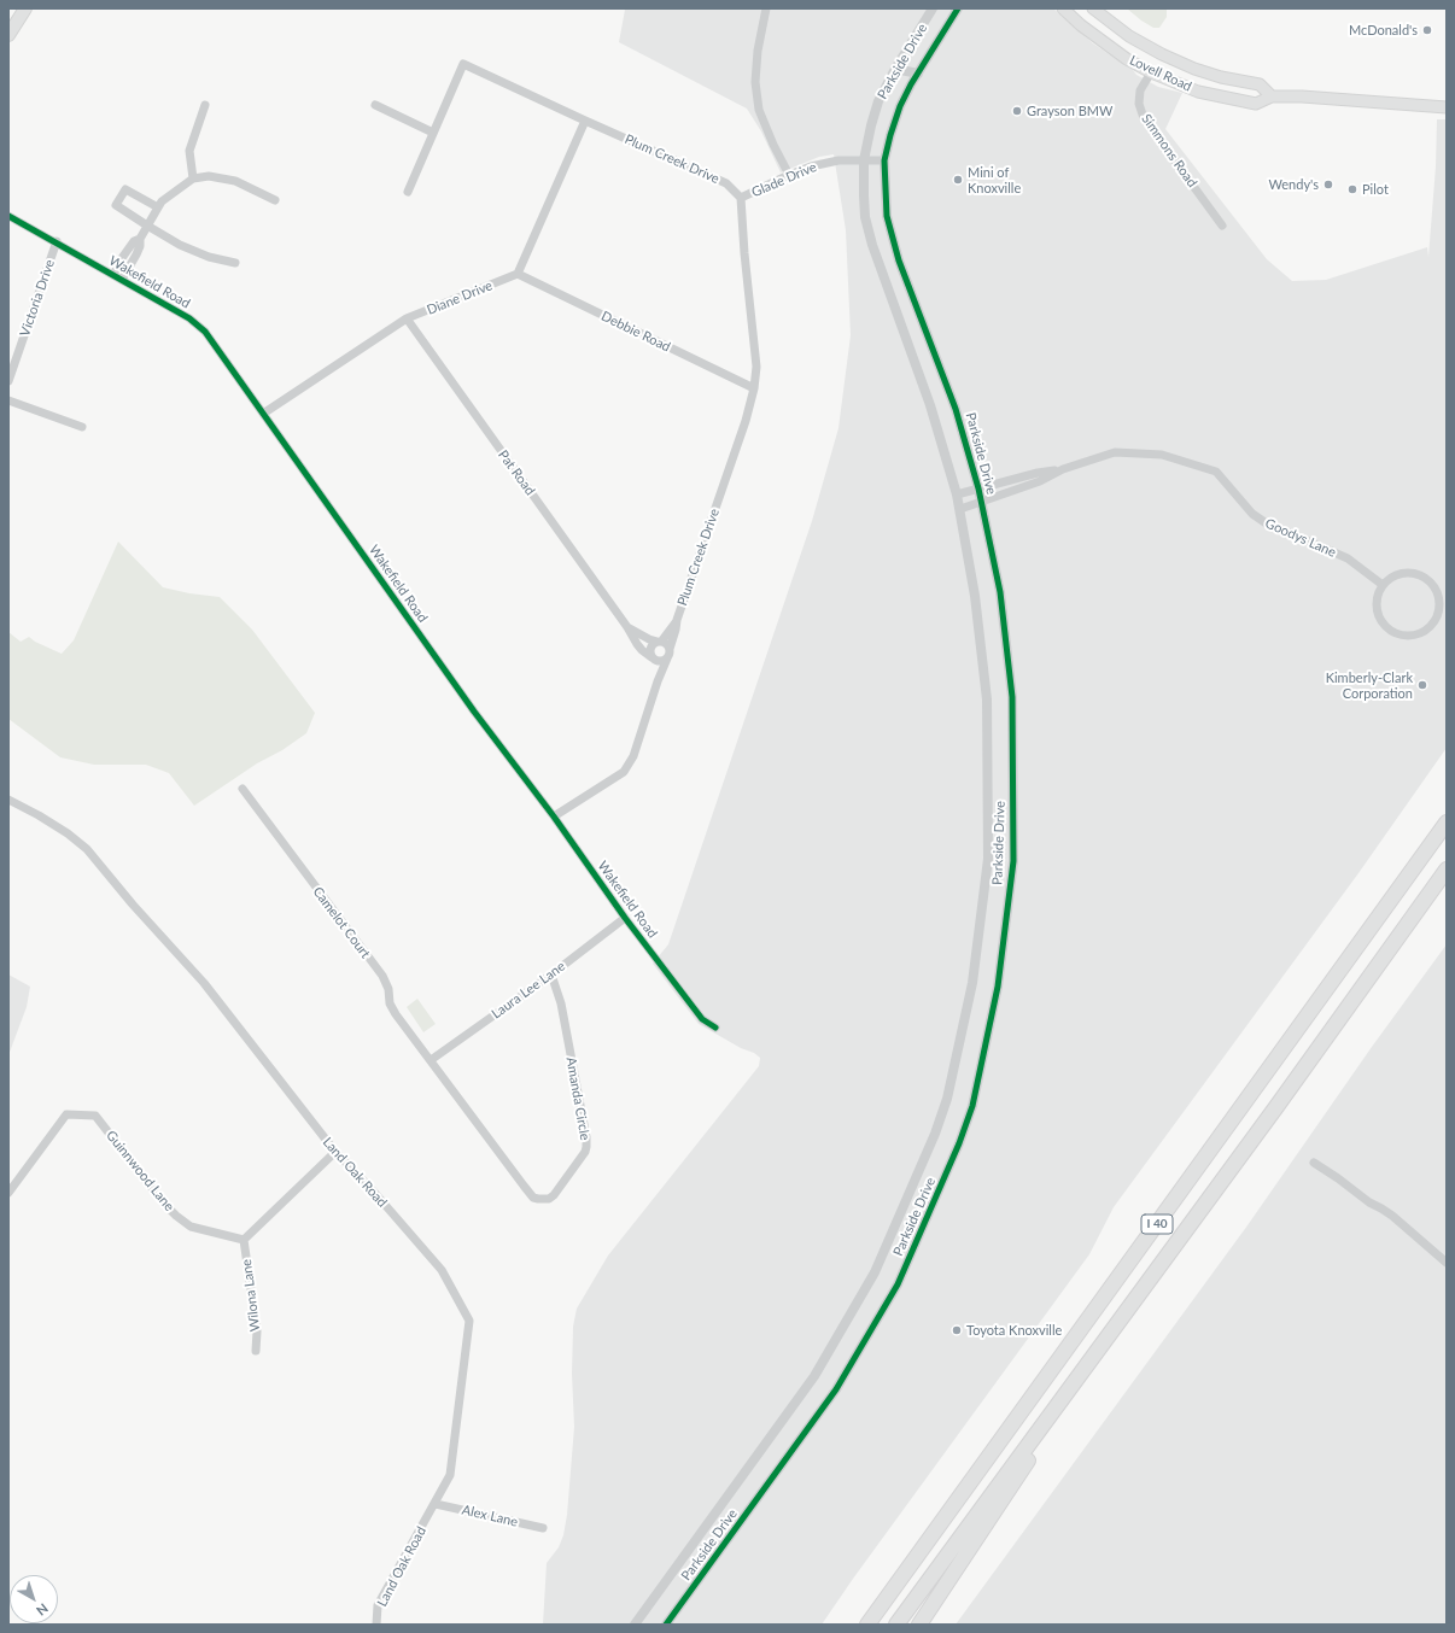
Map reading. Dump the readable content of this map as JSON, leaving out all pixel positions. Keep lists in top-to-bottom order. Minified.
{"streets":{"highway":["I 40"],"main road":["Lovell Road"],"street":["Parkside Drive","Simmons Road","Plum Creek Drive","Glade Drive","Wakefield Road","Victoria Drive","Diane Drive","Debbie Road","Pat Road","Goodys Lane","Camelot Court","Laura Lee Lane","Amanda Circle","Guinnwood Lane","Land Oak Road","Wilona Lane","Alex Lane"]},"crossings":[["Parkside Drive","Glade Drive"],["Parkside Drive","Goodys Lane"],["Lovell Road","Simmons Road"],["Plum Creek Drive","Glade Drive"],["Plum Creek Drive","Wakefield Road"],["Plum Creek Drive","Debbie Road"],["Plum Creek Drive","Pat Road"],["Wakefield Road","Victoria Drive"],["Wakefield Road","Diane Drive"],["Wakefield Road","Laura Lee Lane"],["Diane Drive","Debbie Road"],["Diane Drive","Pat Road"],["Camelot Court","Laura Lee Lane"],["Camelot Court","Amanda Circle"],["Laura Lee Lane","Amanda Circle"],["Guinnwood Lane","Wilona Lane"],["Land Oak Road","Alex Lane"]],"places":["McDonald's","Grayson BMW","Mini of Knoxville","Wendy's","Pilot","Kimberly-Clark Corporation","Toyota Knoxville"],"north":"bottom right"}
